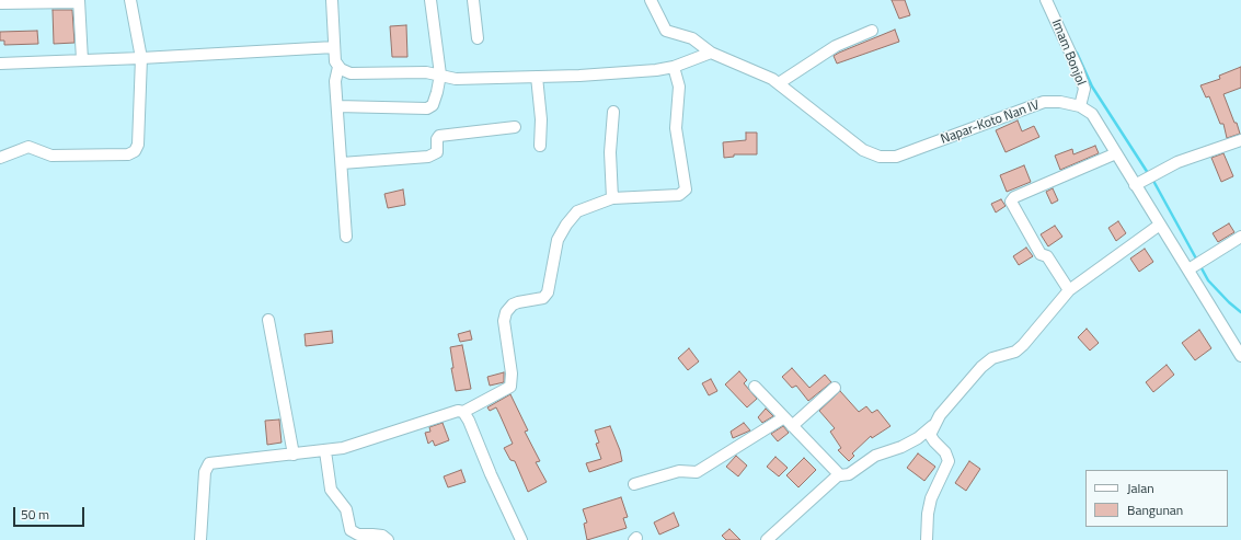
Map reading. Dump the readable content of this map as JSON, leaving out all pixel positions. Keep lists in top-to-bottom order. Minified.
{"streets":{"street":["Imam Bonjol","Napar-Koto Nan IV"]},"crossings":[["Imam Bonjol","Napar-Koto Nan IV"]],"legend":["Jalan","Bangunan"],"scale_bar":"50 m"}
